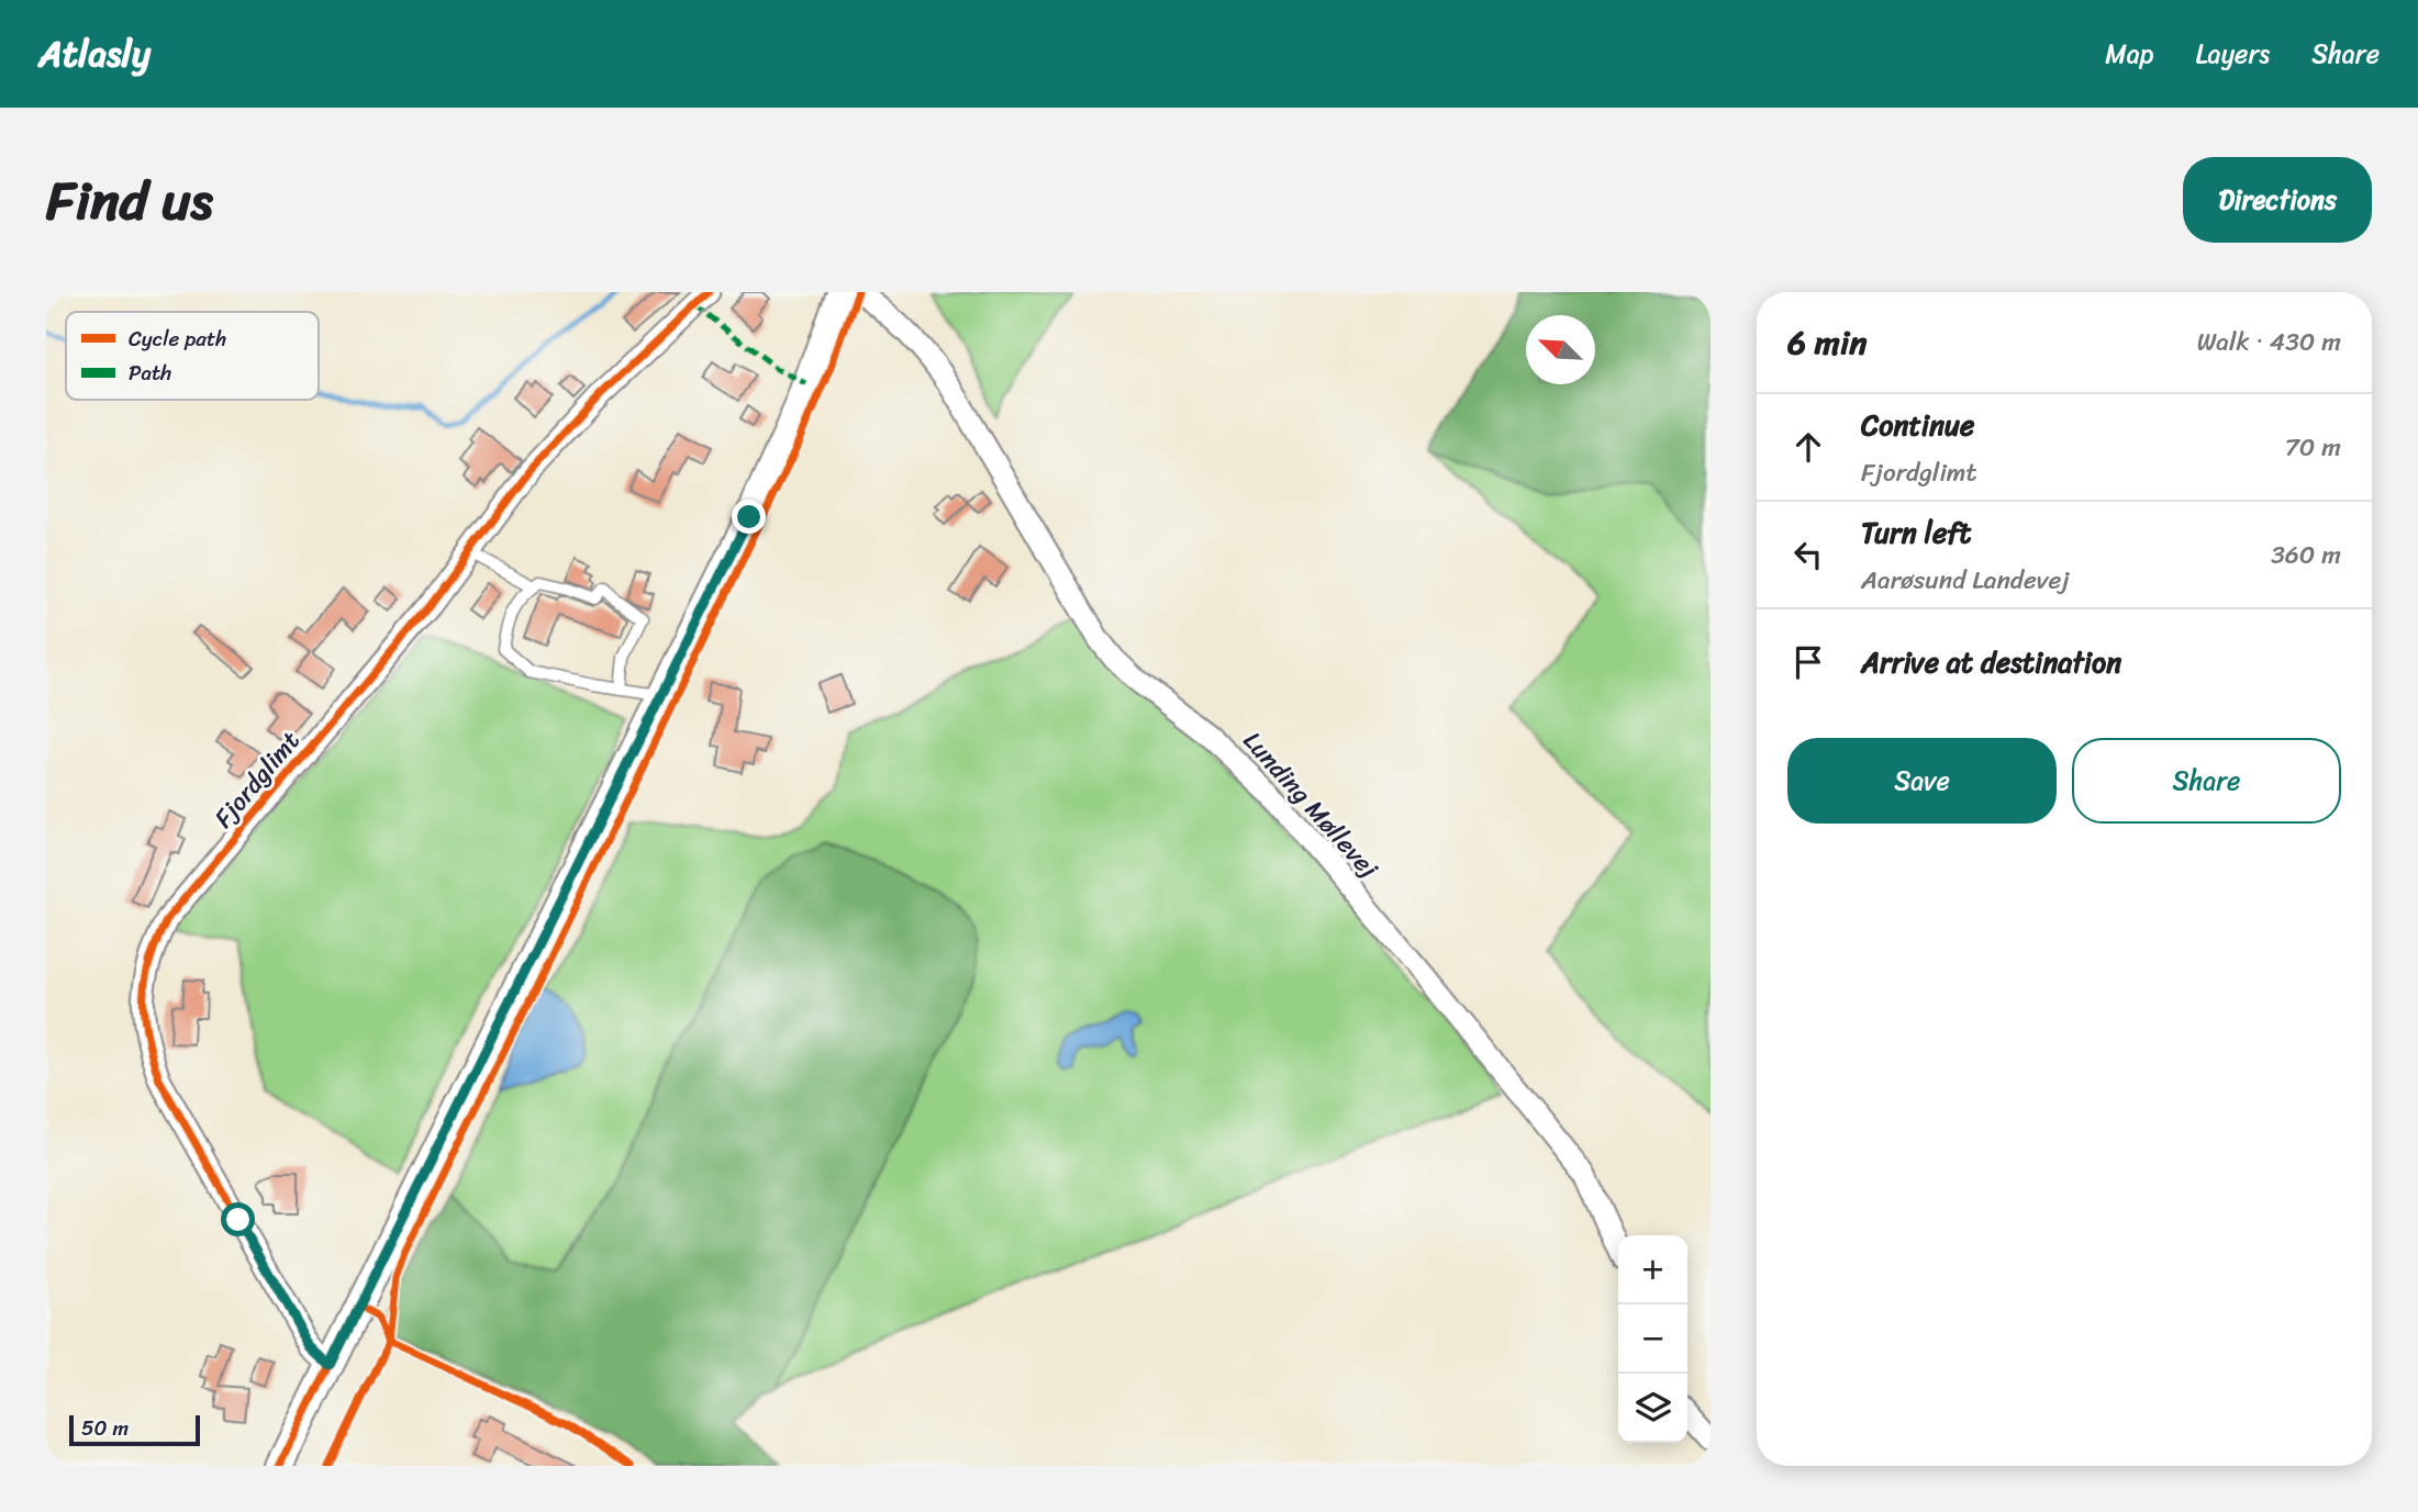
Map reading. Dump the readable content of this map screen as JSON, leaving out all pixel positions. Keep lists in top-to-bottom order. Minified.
{"streets":{"street":["Fjordglimt","Lunding Møllevej"]},"legend":["Cycle path","Path"],"scale_bar":"50 m","north":"top left","page":{"header":"Atlasly","nav":["Map","Layers","Share"],"title":"Find us","buttons":["Directions",["Save","Share"]],"heading":["6 min","Walk · 430 m"],"list":[["Continue","Fjordglimt","70 m"],["Turn left","Aarøsund Landevej","360 m"],"Arrive at destination"],"map_buttons":["+","−"],"scale":"50 m"}}
